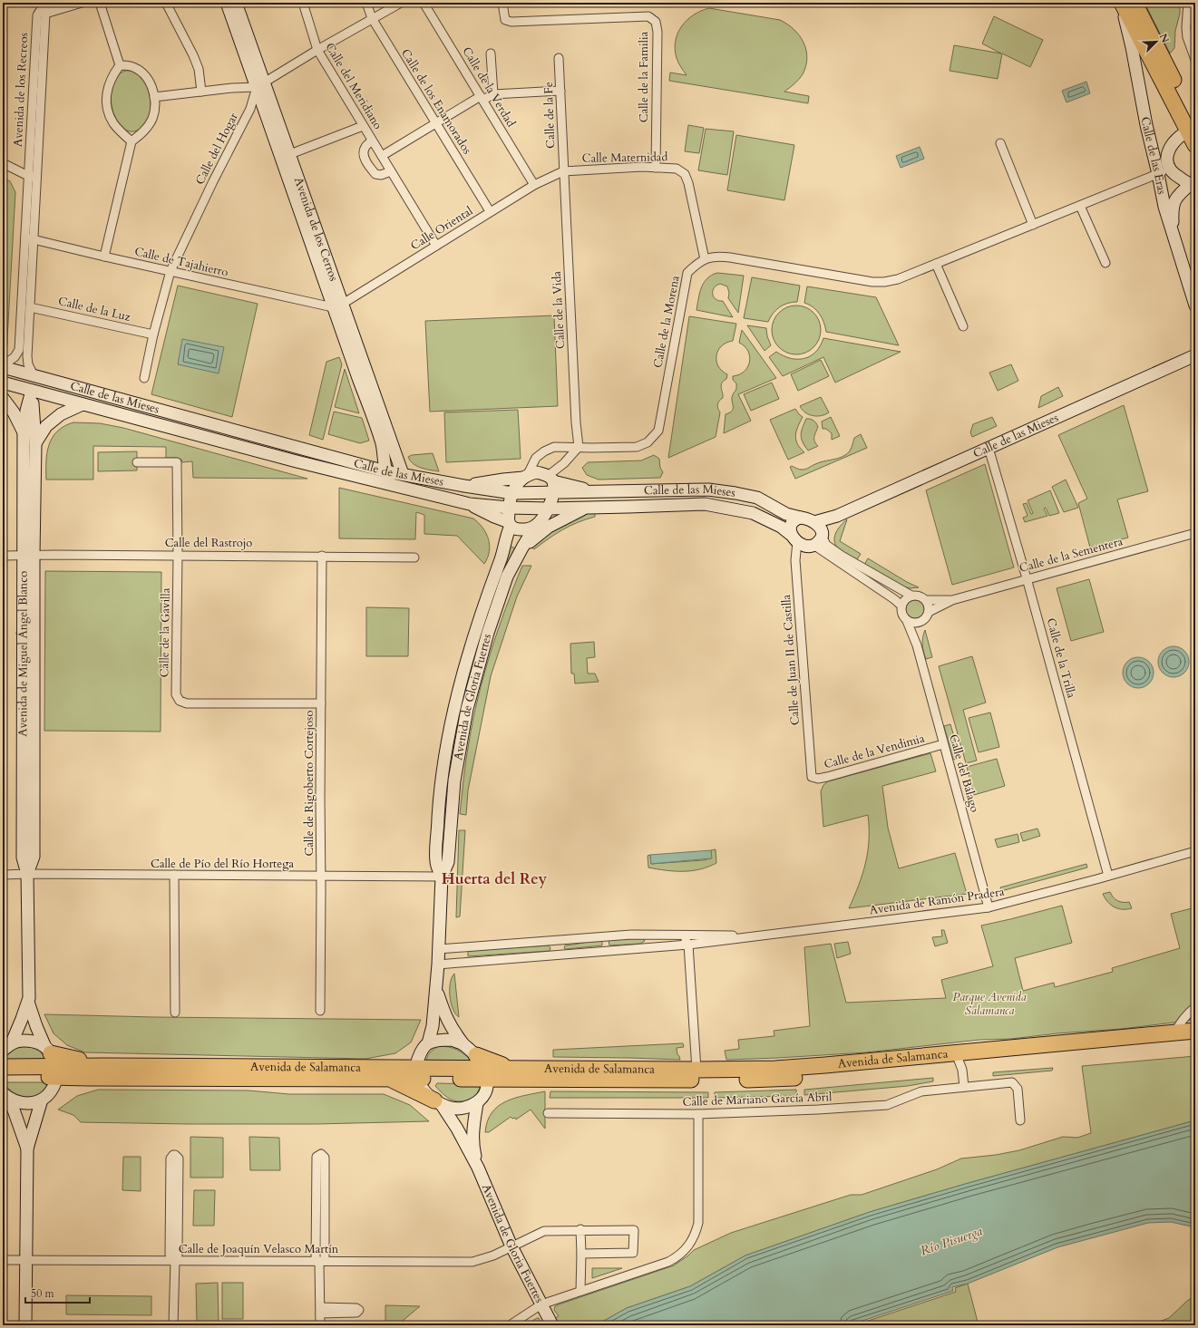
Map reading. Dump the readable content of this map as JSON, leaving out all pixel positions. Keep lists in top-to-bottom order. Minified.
{"streets":{"highway":["Avenida de Salamanca"],"main road":["Calle de las Eras","Avenida de los Cerros","Calle de las Mieses","Avenida de Miguel Ángel Blanco","Avenida de Gloria Fuertes"],"street":["Calle de la Familia","Calle del Meridiano","Calle de la Verdad","Avenida de los Recreos","Calle de los Enamorados","Calle de la Fe","Calle del Hogar","Calle Maternidad","Calle Oriental","Calle de Tajahierro","Calle de la Luz","Calle de la Vida","Calle de la Morena","Calle del Rastrojo","Calle de la Sementera","Calle de la Gavilla","Calle de la Trilla","Calle de Juan II de Castilla","Calle de la Vendimia","Calle del Bálago","Calle de Rigoberto Cortejoso","Calle de Pío del Río Hortega","Avenida de Ramón Pradera","Calle de Mariano García Abril","Calle de Joaquín Velasco Martín"]},"crossings":[["Calle de la Familia","Calle Maternidad"],["Calle del Meridiano","Calle Oriental"],["Calle de la Verdad","Calle Oriental"],["Avenida de los Recreos","Calle de Tajahierro"],["Avenida de los Recreos","Calle de la Luz"],["Avenida de los Recreos","Calle de las Mieses"],["Calle de los Enamorados","Calle Oriental"],["Calle de la Fe","Calle Maternidad"],["Calle de la Fe","Calle Oriental"],["Calle de la Fe","Calle de la Vida"],["Calle del Hogar","Avenida de los Cerros"],["Calle del Hogar","Calle de Tajahierro"],["Calle del Hogar","Calle de la Luz"],["Calle de las Eras","Calle de la Morena"],["Calle Maternidad","Calle Oriental"],["Calle Maternidad","Calle de la Vida"],["Calle Maternidad","Calle de la Morena"],["Avenida de los Cerros","Calle Oriental"],["Avenida de los Cerros","Calle de Tajahierro"],["Avenida de los Cerros","Calle de las Mieses"],["Calle Oriental","Calle de Tajahierro"],["Calle Oriental","Calle de la Vida"],["Calle de la Vida","Calle de la Morena"],["Calle de la Morena","Calle de las Mieses"],["Calle de la Morena","Avenida de Gloria Fuertes"],["Calle de las Mieses","Avenida de Miguel Ángel Blanco"],["Calle de las Mieses","Calle de la Trilla"],["Calle de las Mieses","Calle de Juan II de Castilla"],["Calle de las Mieses","Avenida de Gloria Fuertes"],["Calle del Rastrojo","Calle de la Gavilla"],["Calle del Rastrojo","Avenida de Miguel Ángel Blanco"],["Calle del Rastrojo","Calle de Rigoberto Cortejoso"],["Calle de la Sementera","Calle de la Trilla"],["Calle de la Sementera","Calle del Bálago"],["Calle de la Gavilla","Calle de Rigoberto Cortejoso"],["Avenida de Miguel Ángel Blanco","Calle de Pío del Río Hortega"],["Avenida de Miguel Ángel Blanco","Avenida de Salamanca"],["Calle de la Trilla","Avenida de Ramón Pradera"],["Calle de Juan II de Castilla","Calle de la Vendimia"],["Avenida de Gloria Fuertes","Calle de Pío del Río Hortega"],["Avenida de Gloria Fuertes","Avenida de Ramón Pradera"],["Avenida de Gloria Fuertes","Avenida de Salamanca"],["Avenida de Gloria Fuertes","Calle de Joaquín Velasco Martín"],["Calle de la Vendimia","Calle del Bálago"],["Calle del Bálago","Avenida de Ramón Pradera"],["Calle de Rigoberto Cortejoso","Calle de Pío del Río Hortega"]],"districts":["Huerta del Rey"],"water":["Río Pisuerga"],"parks":["Parque Avenida Salamanca"],"scale_bar":"50 m","north":"top right"}
